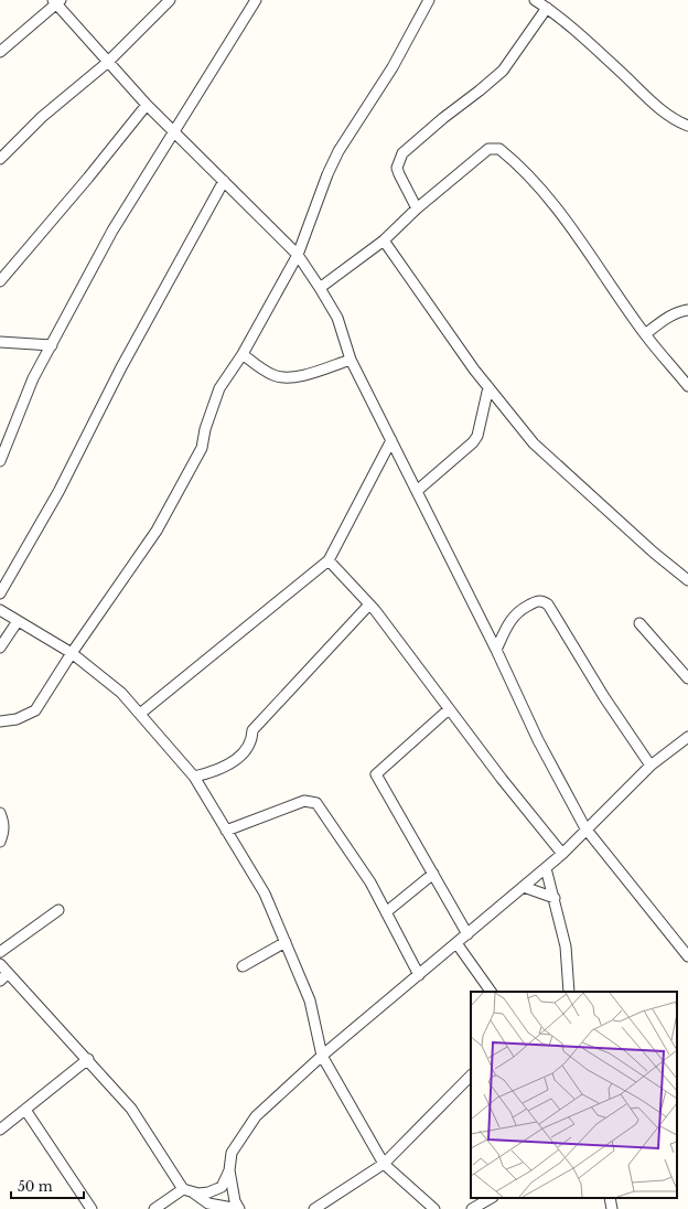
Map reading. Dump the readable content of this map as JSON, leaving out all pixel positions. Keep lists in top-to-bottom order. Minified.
{"scale_bar":"50 m"}
